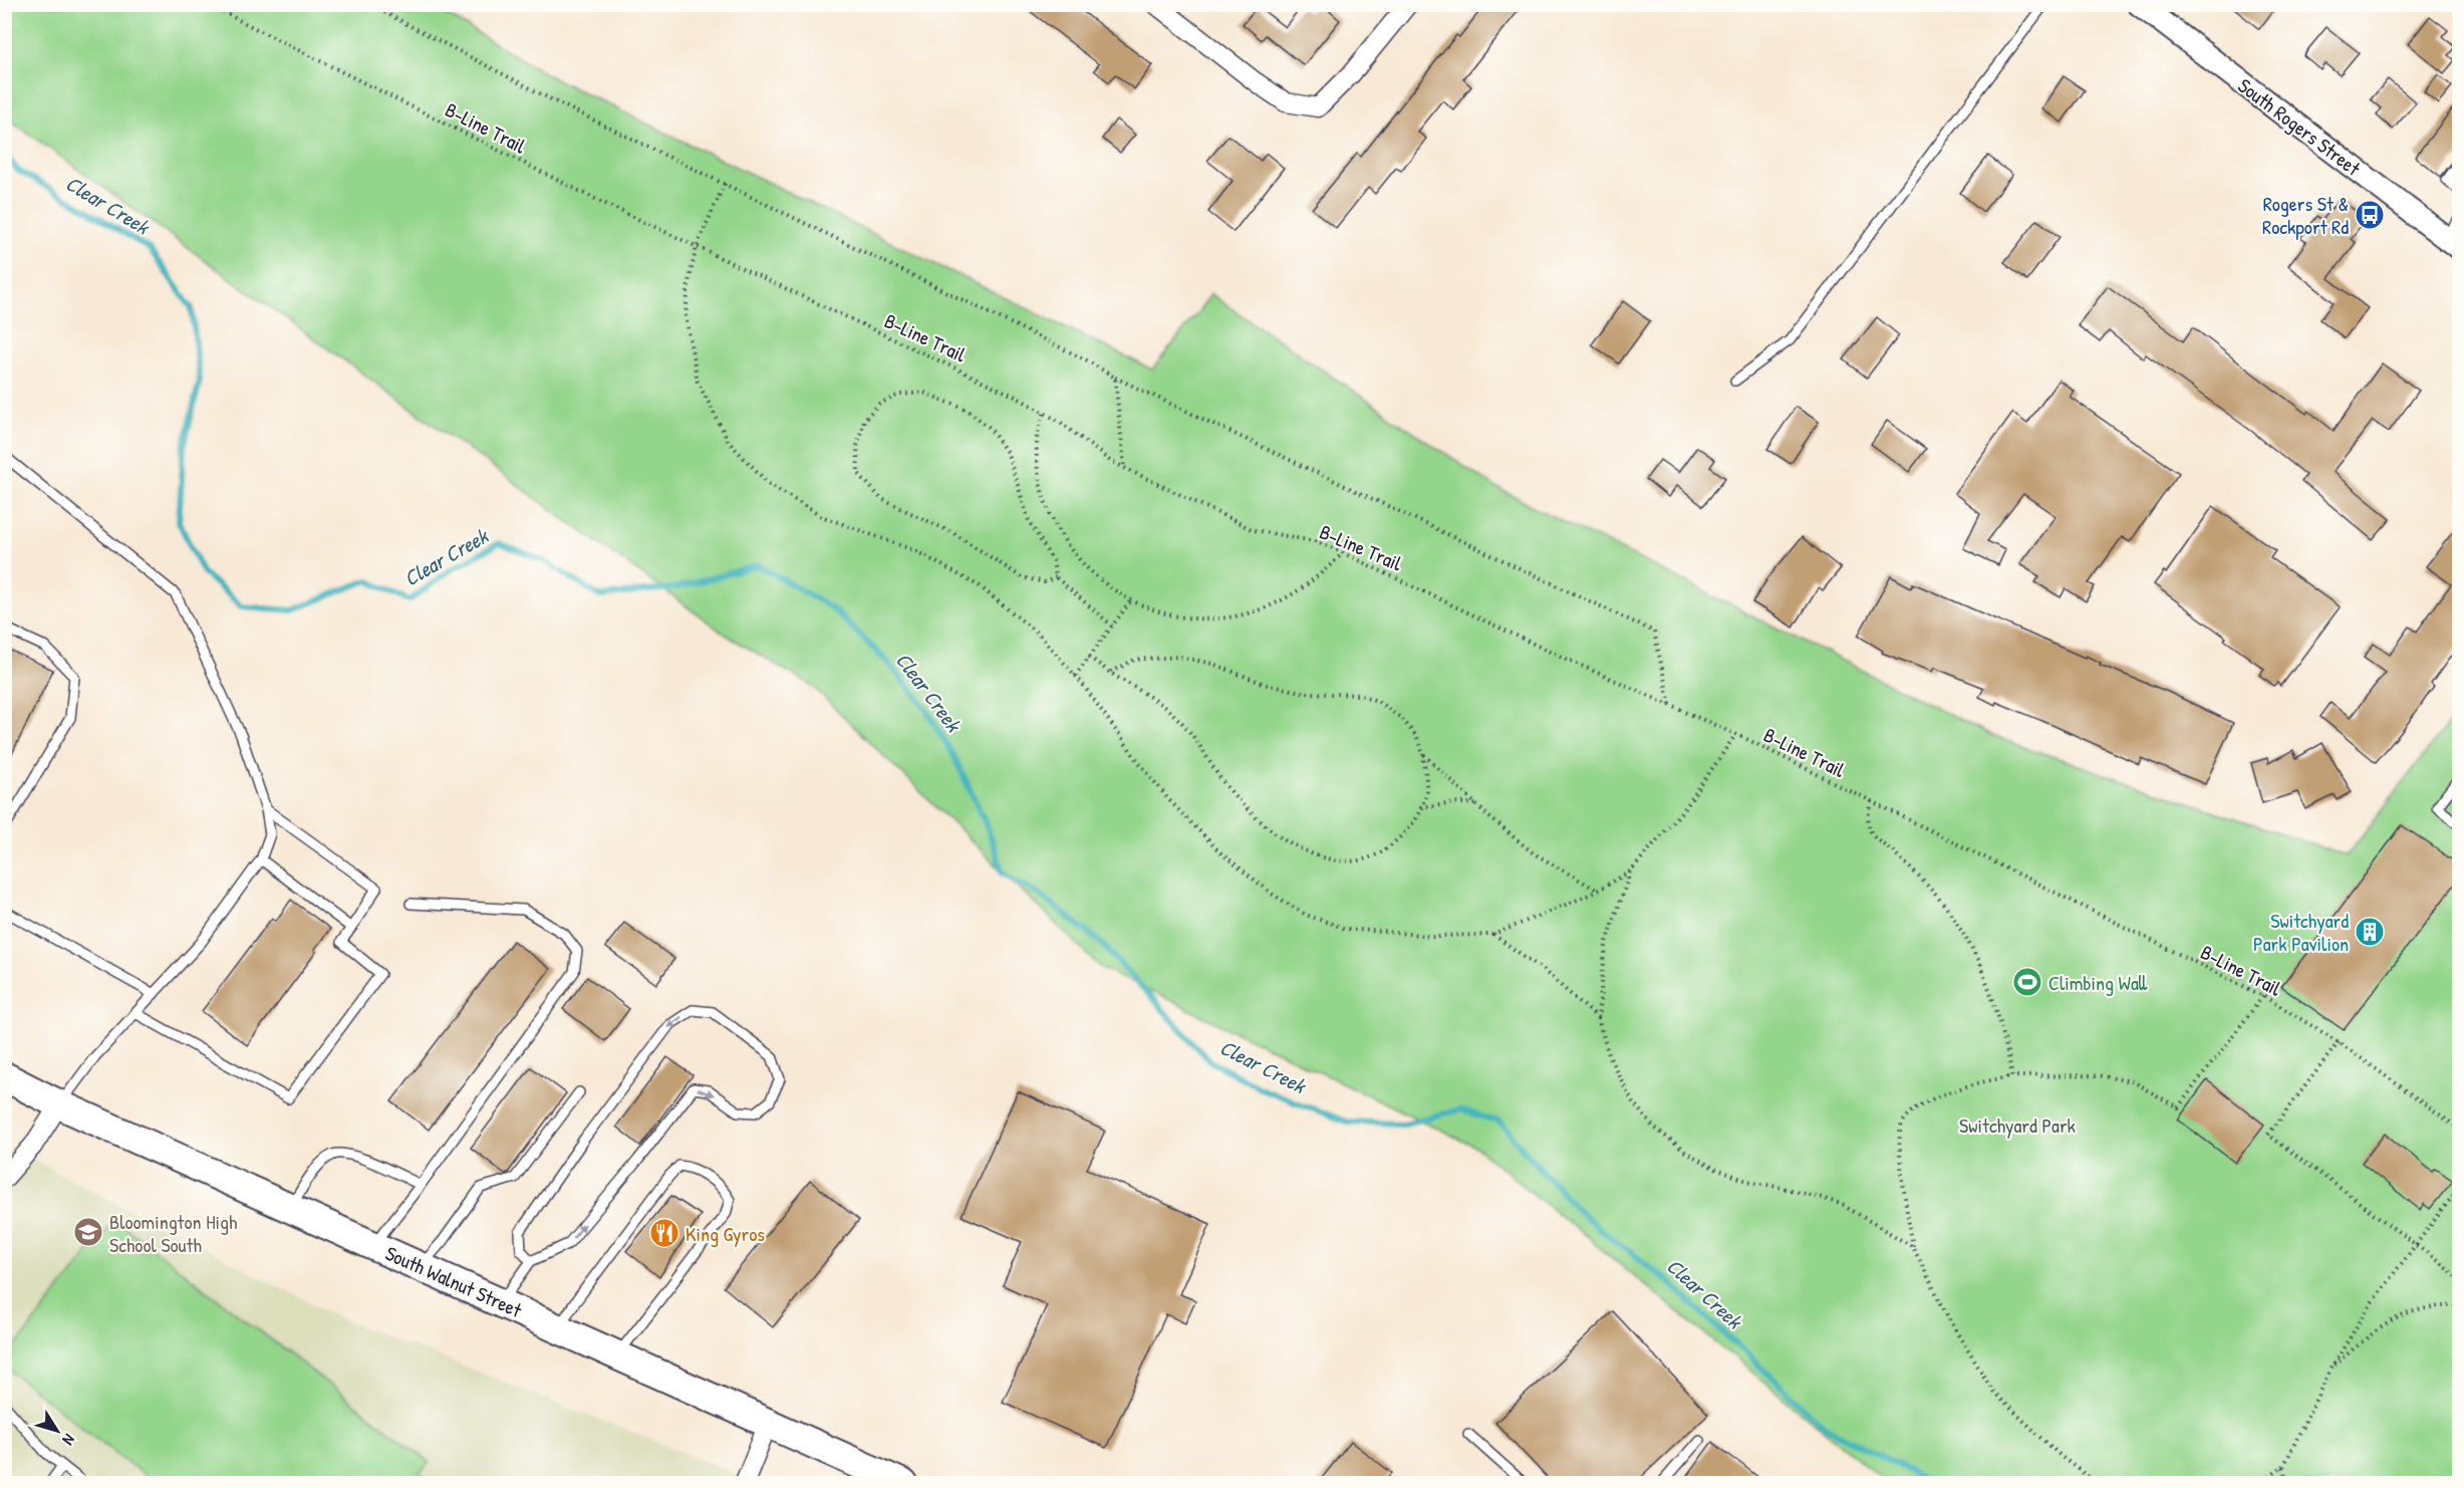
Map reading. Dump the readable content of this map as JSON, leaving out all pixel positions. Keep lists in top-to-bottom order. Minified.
{"streets":{"main road":["South Walnut Street"],"street":["South Rogers Street"],"path":["B-Line Trail"]},"water":["Clear Creek"],"parks":["Switchyard Park"],"places":{"bus stop":["Rogers St & Rockport Rd"],"building":["Switchyard Park Pavilion"],"sports":["Climbing Wall"],"school or university":["Bloomington High School South"],"restaurant":["King Gyros"]},"north":"bottom right"}
